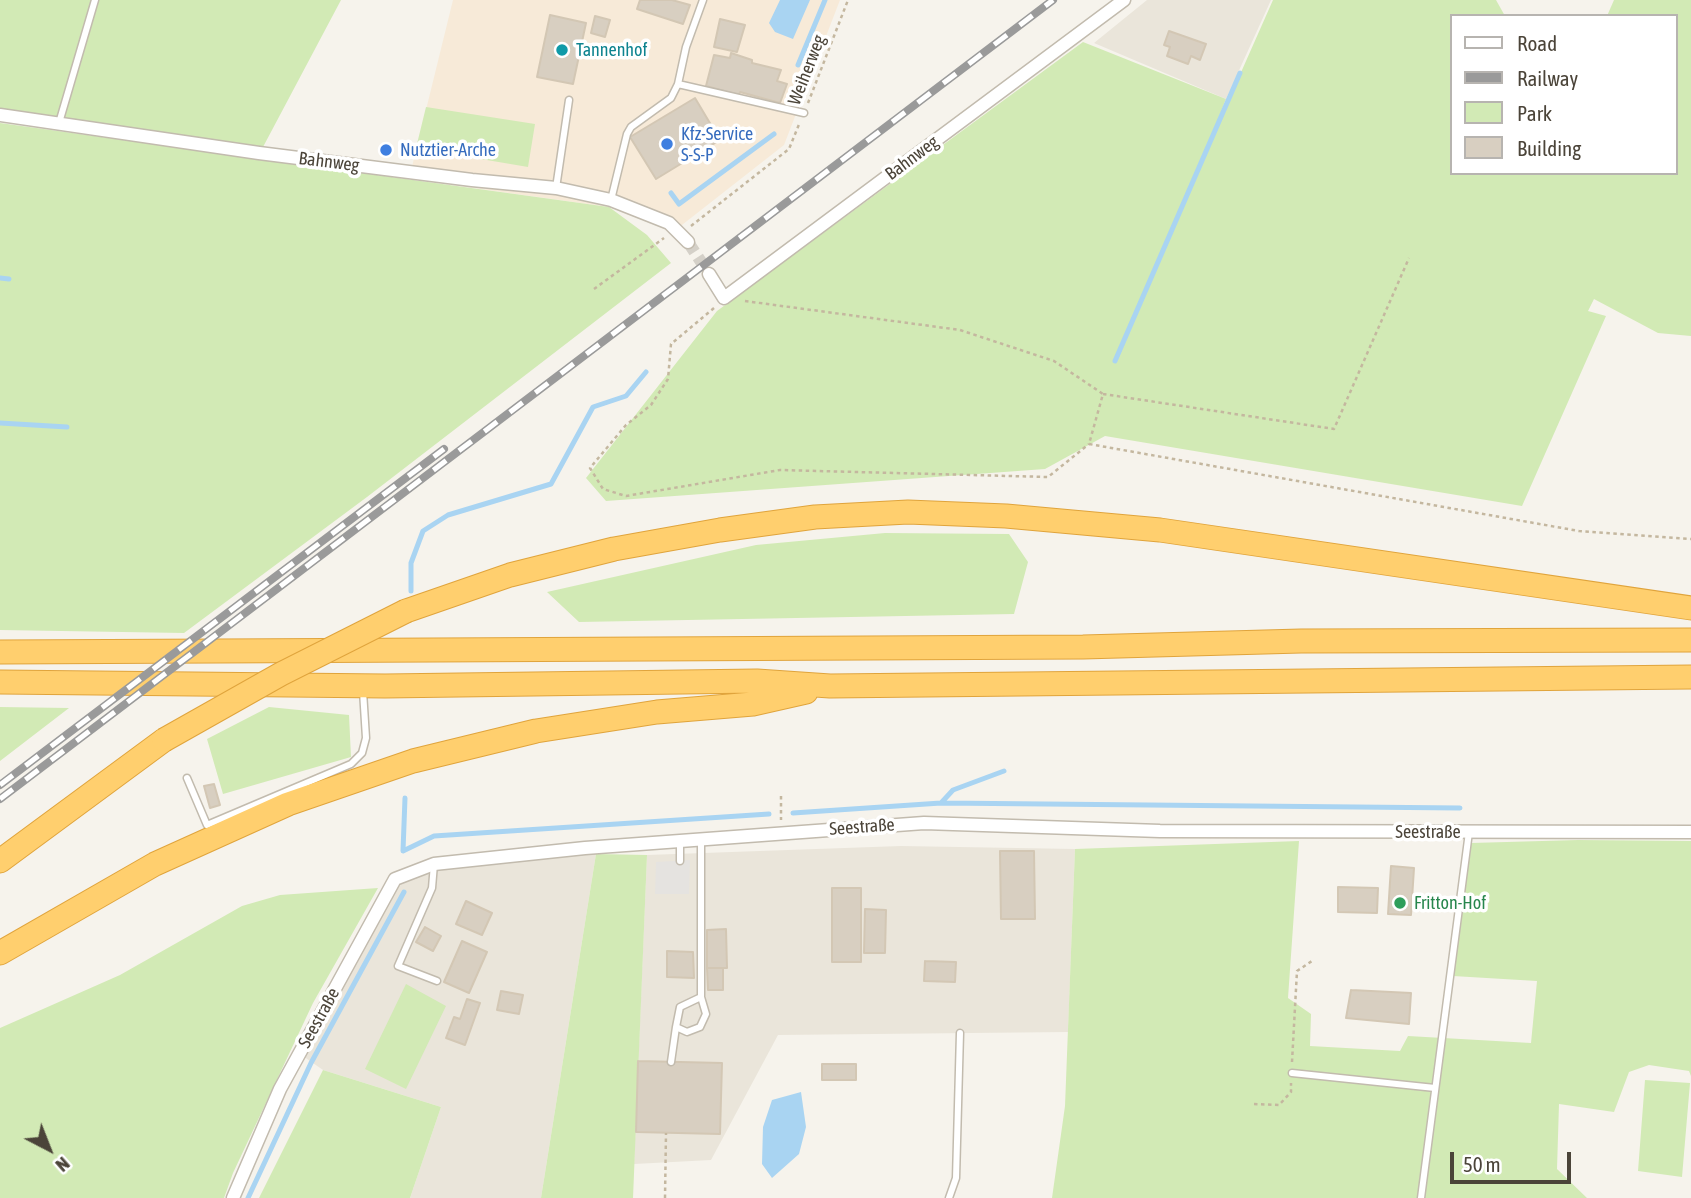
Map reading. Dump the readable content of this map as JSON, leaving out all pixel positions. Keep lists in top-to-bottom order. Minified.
{"streets":{"street":["Bahnweg","Seestraße"],"path":["Weiherweg"]},"crossings":[["Weiherweg","Bahnweg"]],"places":["Tannenhof","Kfz-Service S-S-P","Nutztier-Arche","Fritton-Hof"],"legend":["Road","Railway","Park","Building"],"scale_bar":"50 m","north":"bottom right"}
